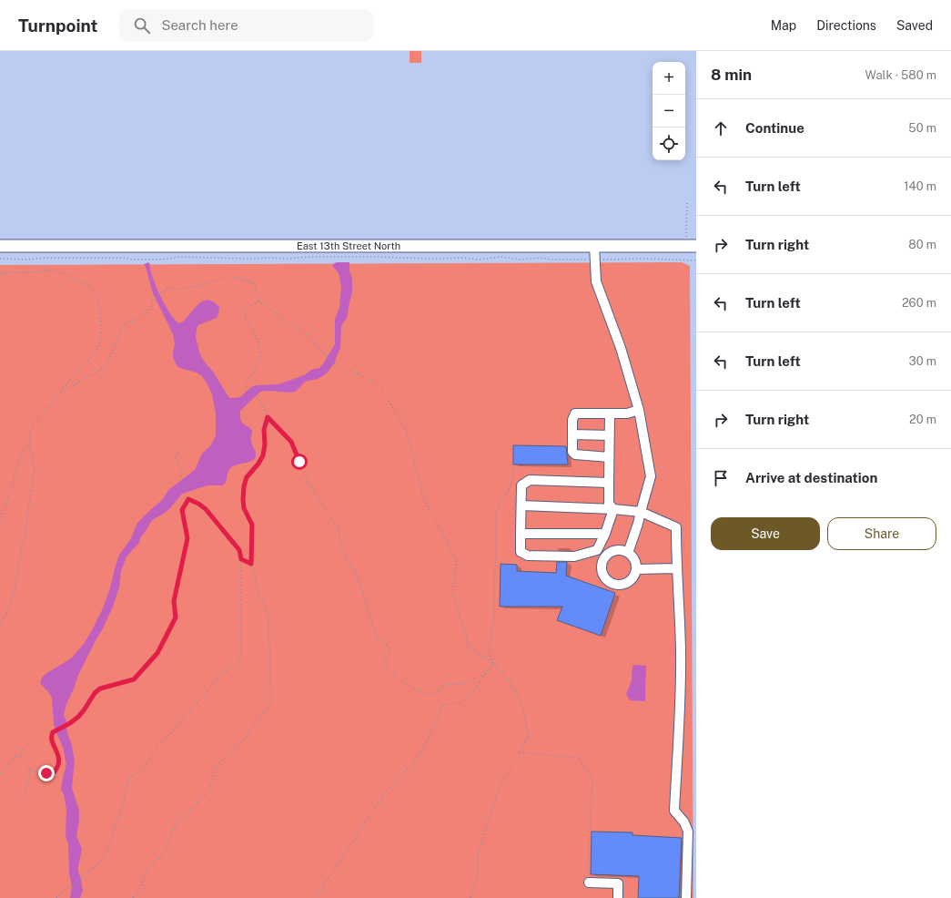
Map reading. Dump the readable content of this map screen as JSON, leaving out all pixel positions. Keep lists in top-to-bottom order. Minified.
{"streets":{"main road":["East 13th Street North"]},"page":{"header":"Turnpoint","search":"Search here","nav":["Map","Directions","Saved"],"heading":["8 min","Walk · 580 m"],"map_buttons":["+","−"],"list":[["Continue","50 m"],["Turn left","140 m"],["Turn right","80 m"],["Turn left","260 m"],["Turn left","30 m"],["Turn right","20 m"],"Arrive at destination"],"buttons":["Save","Share"]}}
